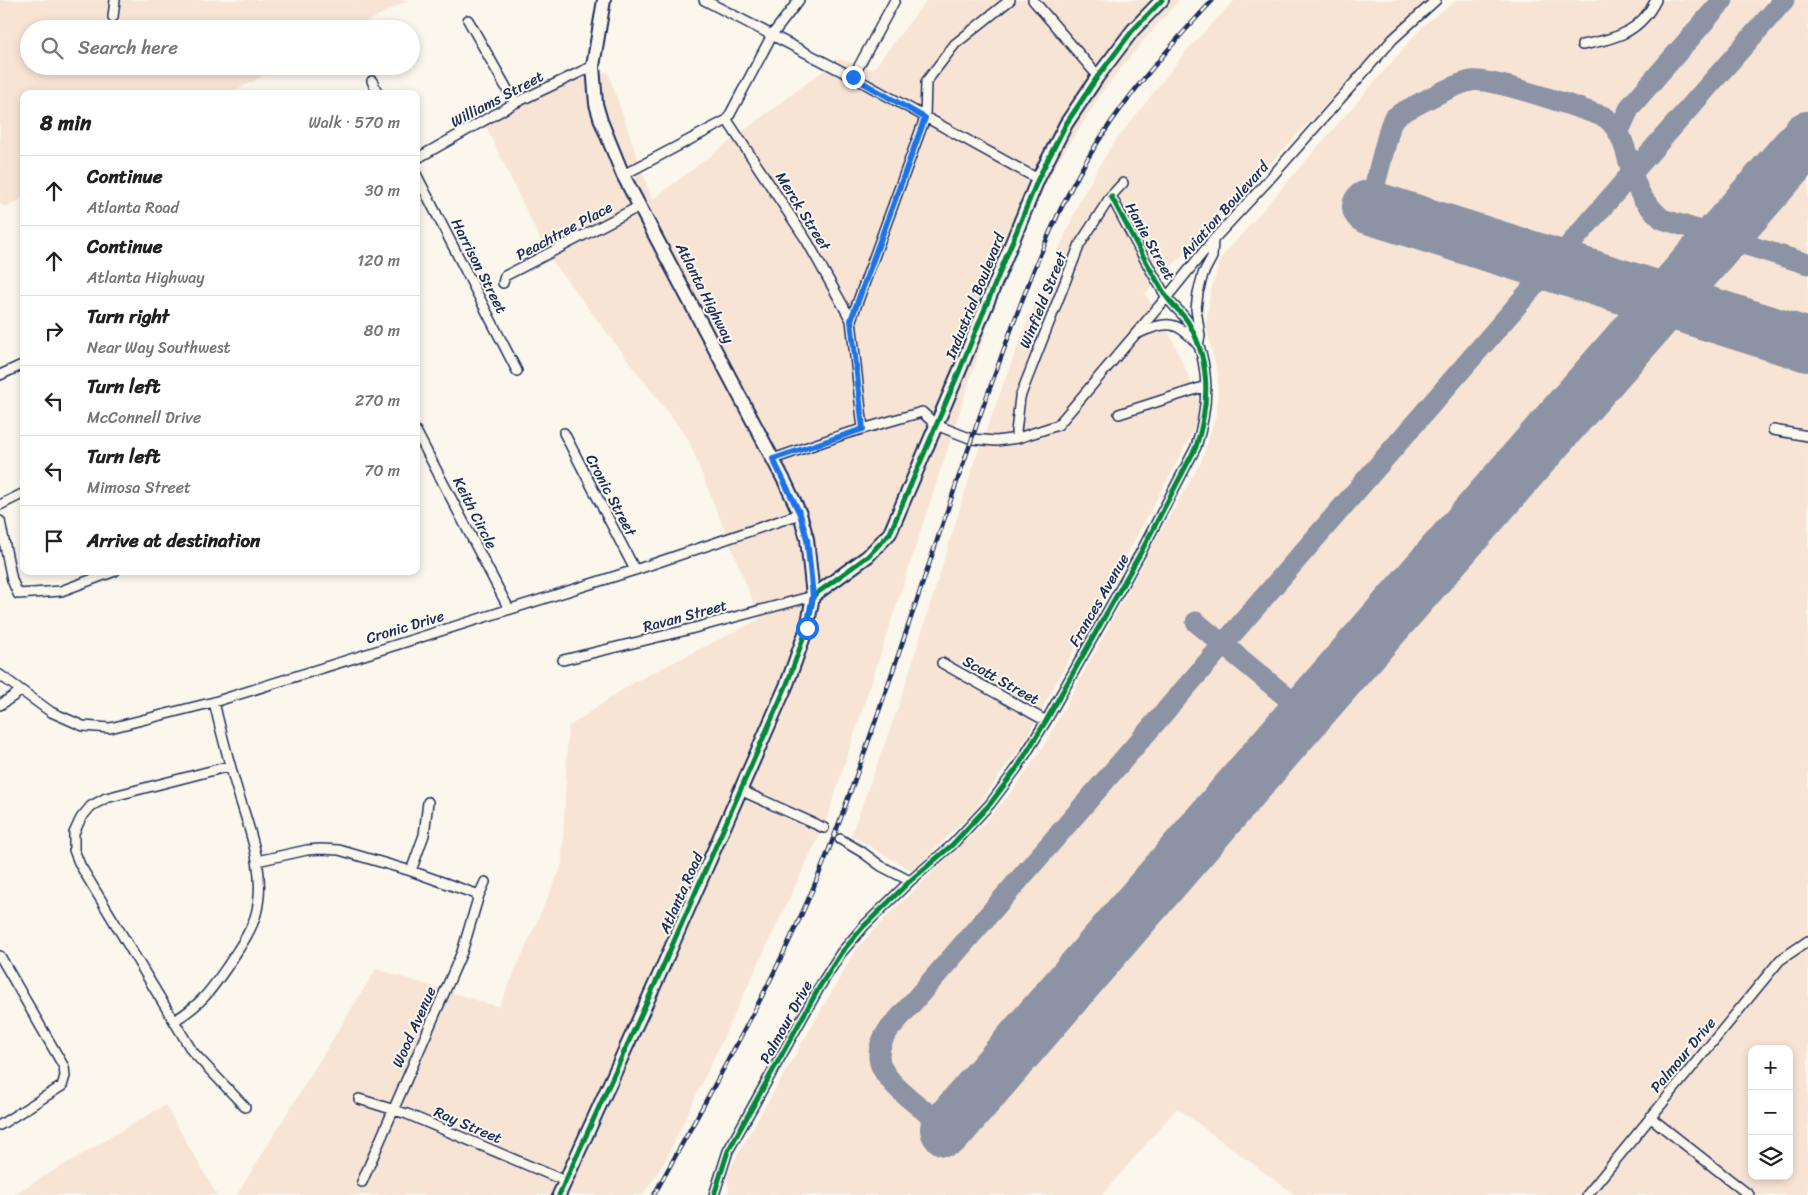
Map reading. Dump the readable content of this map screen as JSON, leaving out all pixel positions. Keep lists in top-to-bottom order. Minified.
{"streets":{"main road":["Atlanta Highway","Industrial Boulevard","Atlanta Road"],"street":["Williams Street","Aviation Boulevard","Merck Street","Peachtree Place","Hanie Street","Harrison Street","Winfield Street","Cronic Street","Keith Circle","Frances Avenue","Ravan Street","Cronic Drive","Scott Street","Palmour Drive","Wood Avenue","Ray Street"]},"crossings":[["Williams Street","Atlanta Highway"],["Aviation Boulevard","Hanie Street"],["Aviation Boulevard","Industrial Boulevard"],["Aviation Boulevard","Winfield Street"],["Aviation Boulevard","Frances Avenue"],["Peachtree Place","Atlanta Highway"],["Hanie Street","Winfield Street"],["Hanie Street","Frances Avenue"],["Atlanta Highway","Industrial Boulevard"],["Atlanta Highway","Ravan Street"],["Atlanta Highway","Cronic Drive"],["Atlanta Highway","Atlanta Road"],["Industrial Boulevard","Ravan Street"],["Industrial Boulevard","Atlanta Road"],["Cronic Street","Cronic Drive"],["Keith Circle","Cronic Drive"],["Frances Avenue","Scott Street"],["Frances Avenue","Palmour Drive"],["Ravan Street","Atlanta Road"],["Atlanta Road","Ray Street"],["Wood Avenue","Ray Street"]],"page":{"search":"Search here","heading":["8 min","Walk · 570 m"],"list":[["Continue","Atlanta Road","30 m"],["Continue","Atlanta Highway","120 m"],["Turn right","Near Way Southwest","80 m"],["Turn left","McConnell Drive","270 m"],["Turn left","Mimosa Street","70 m"],"Arrive at destination"],"map_buttons":["+","−"]}}
